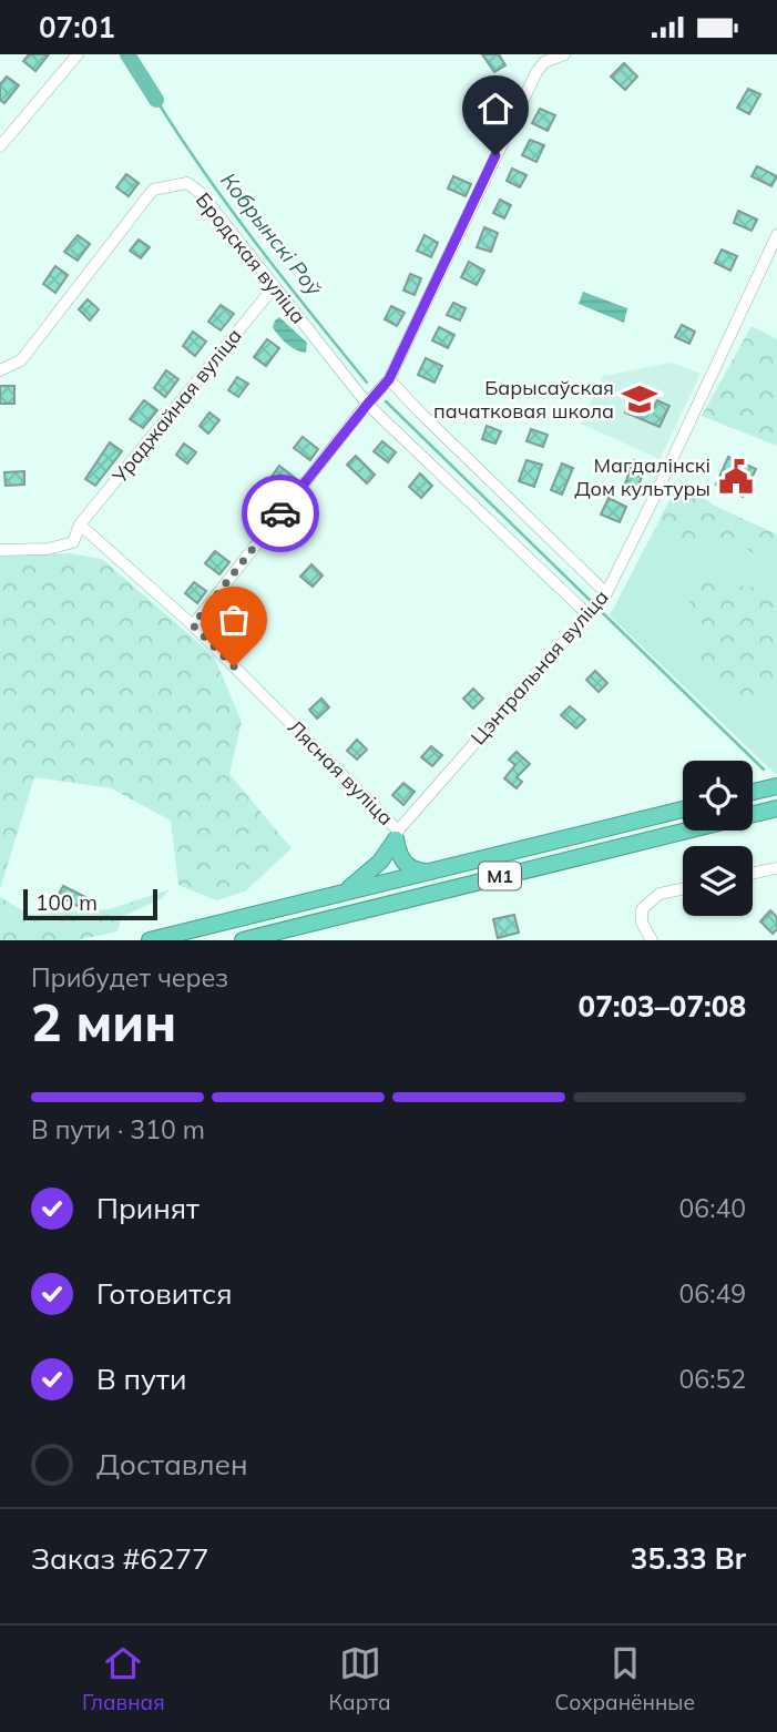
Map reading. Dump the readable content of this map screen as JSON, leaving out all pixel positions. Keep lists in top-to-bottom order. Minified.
{"streets":{"highway":["М1"],"street":["Бродская вуліца","Ураджайная вуліца","Цэнтральная вуліца","Лясная вуліца"]},"crossings":[["Бродская вуліца","Ураджайная вуліца"],["Бродская вуліца","Цэнтральная вуліца"],["Ураджайная вуліца","Лясная вуліца"],["Цэнтральная вуліца","Лясная вуліца"]],"water":["Кобрынскі Роў"],"places":{"school or university":["Барысаўская пачатковая школа"],"public building":["Магдалінскі Дом культуры"]},"scale_bar":"100 m","page":{"status":"07:01","scale":"100 m","heading":["2 мин","Прибудет через","07:03–07:08"],"panel":["Заказ #6277","35.33 Br"],"bar":"В пути · 310 m","list":[["Принят","06:40"],["Готовится","06:49"],["В пути","06:52"],"Доставлен"],"tabs":["Главная","Карта","Сохранённые"]}}
